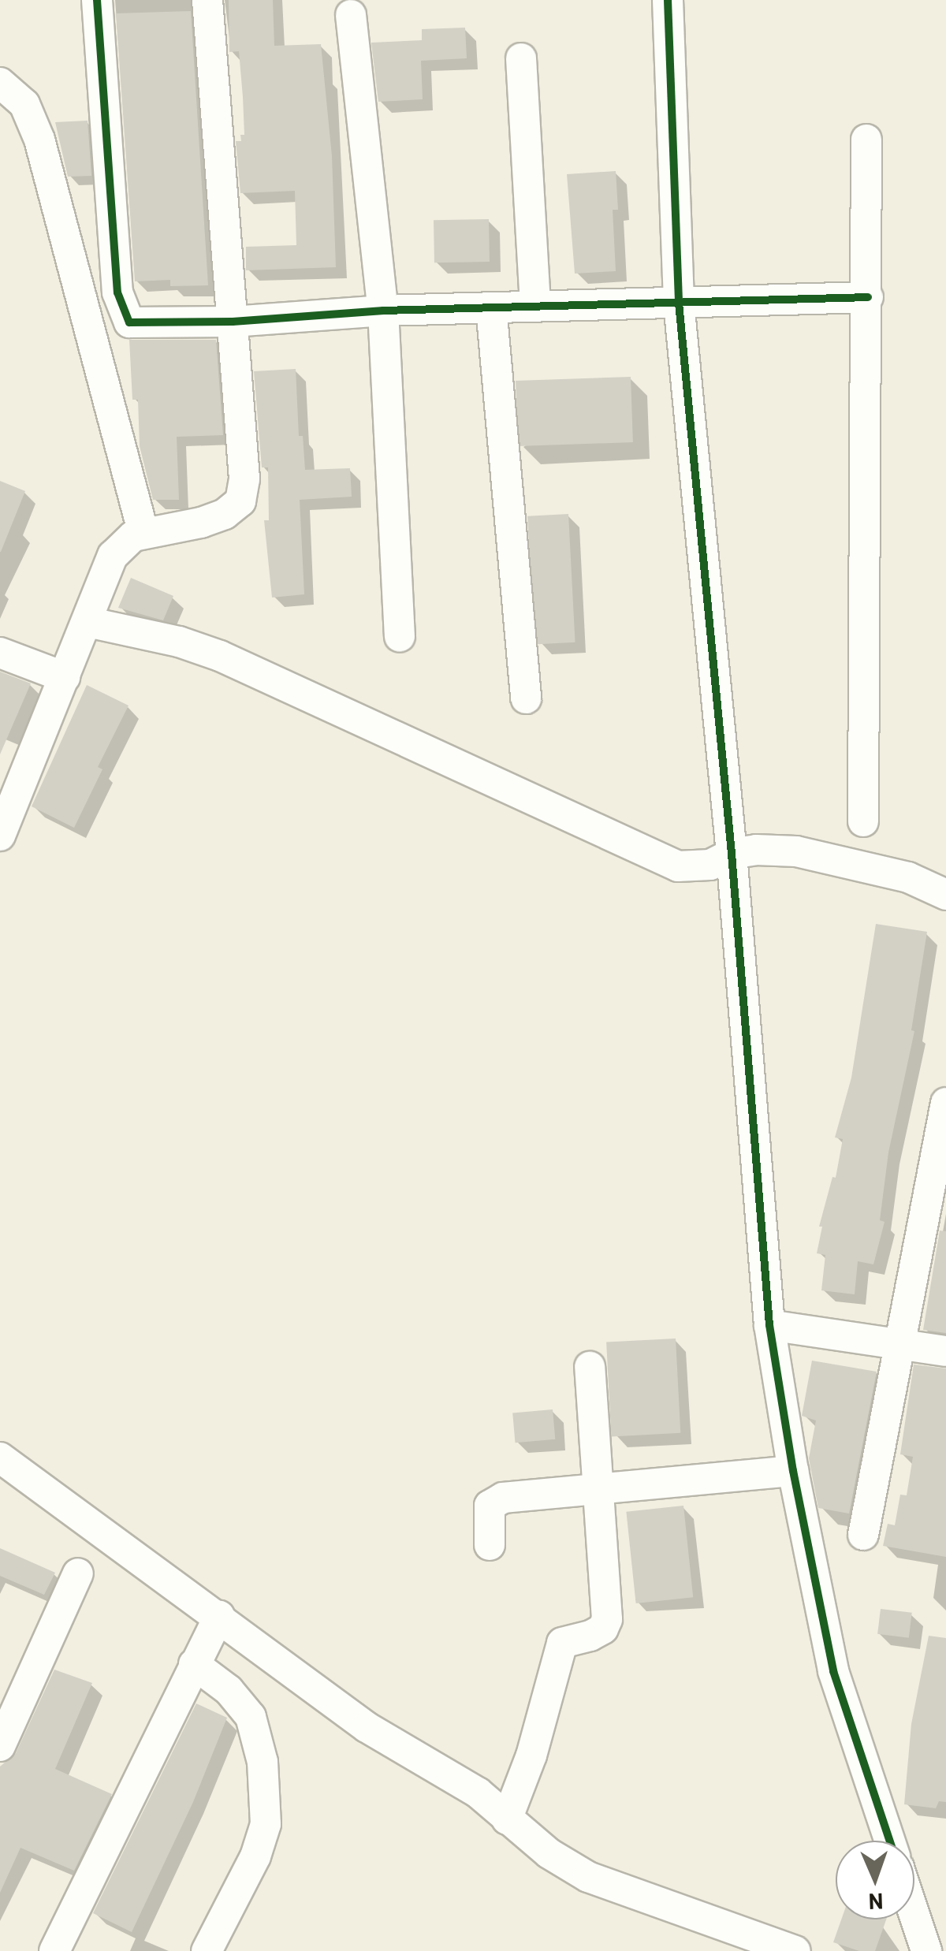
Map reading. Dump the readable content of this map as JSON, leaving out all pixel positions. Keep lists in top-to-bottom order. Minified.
{"north":"bottom"}
